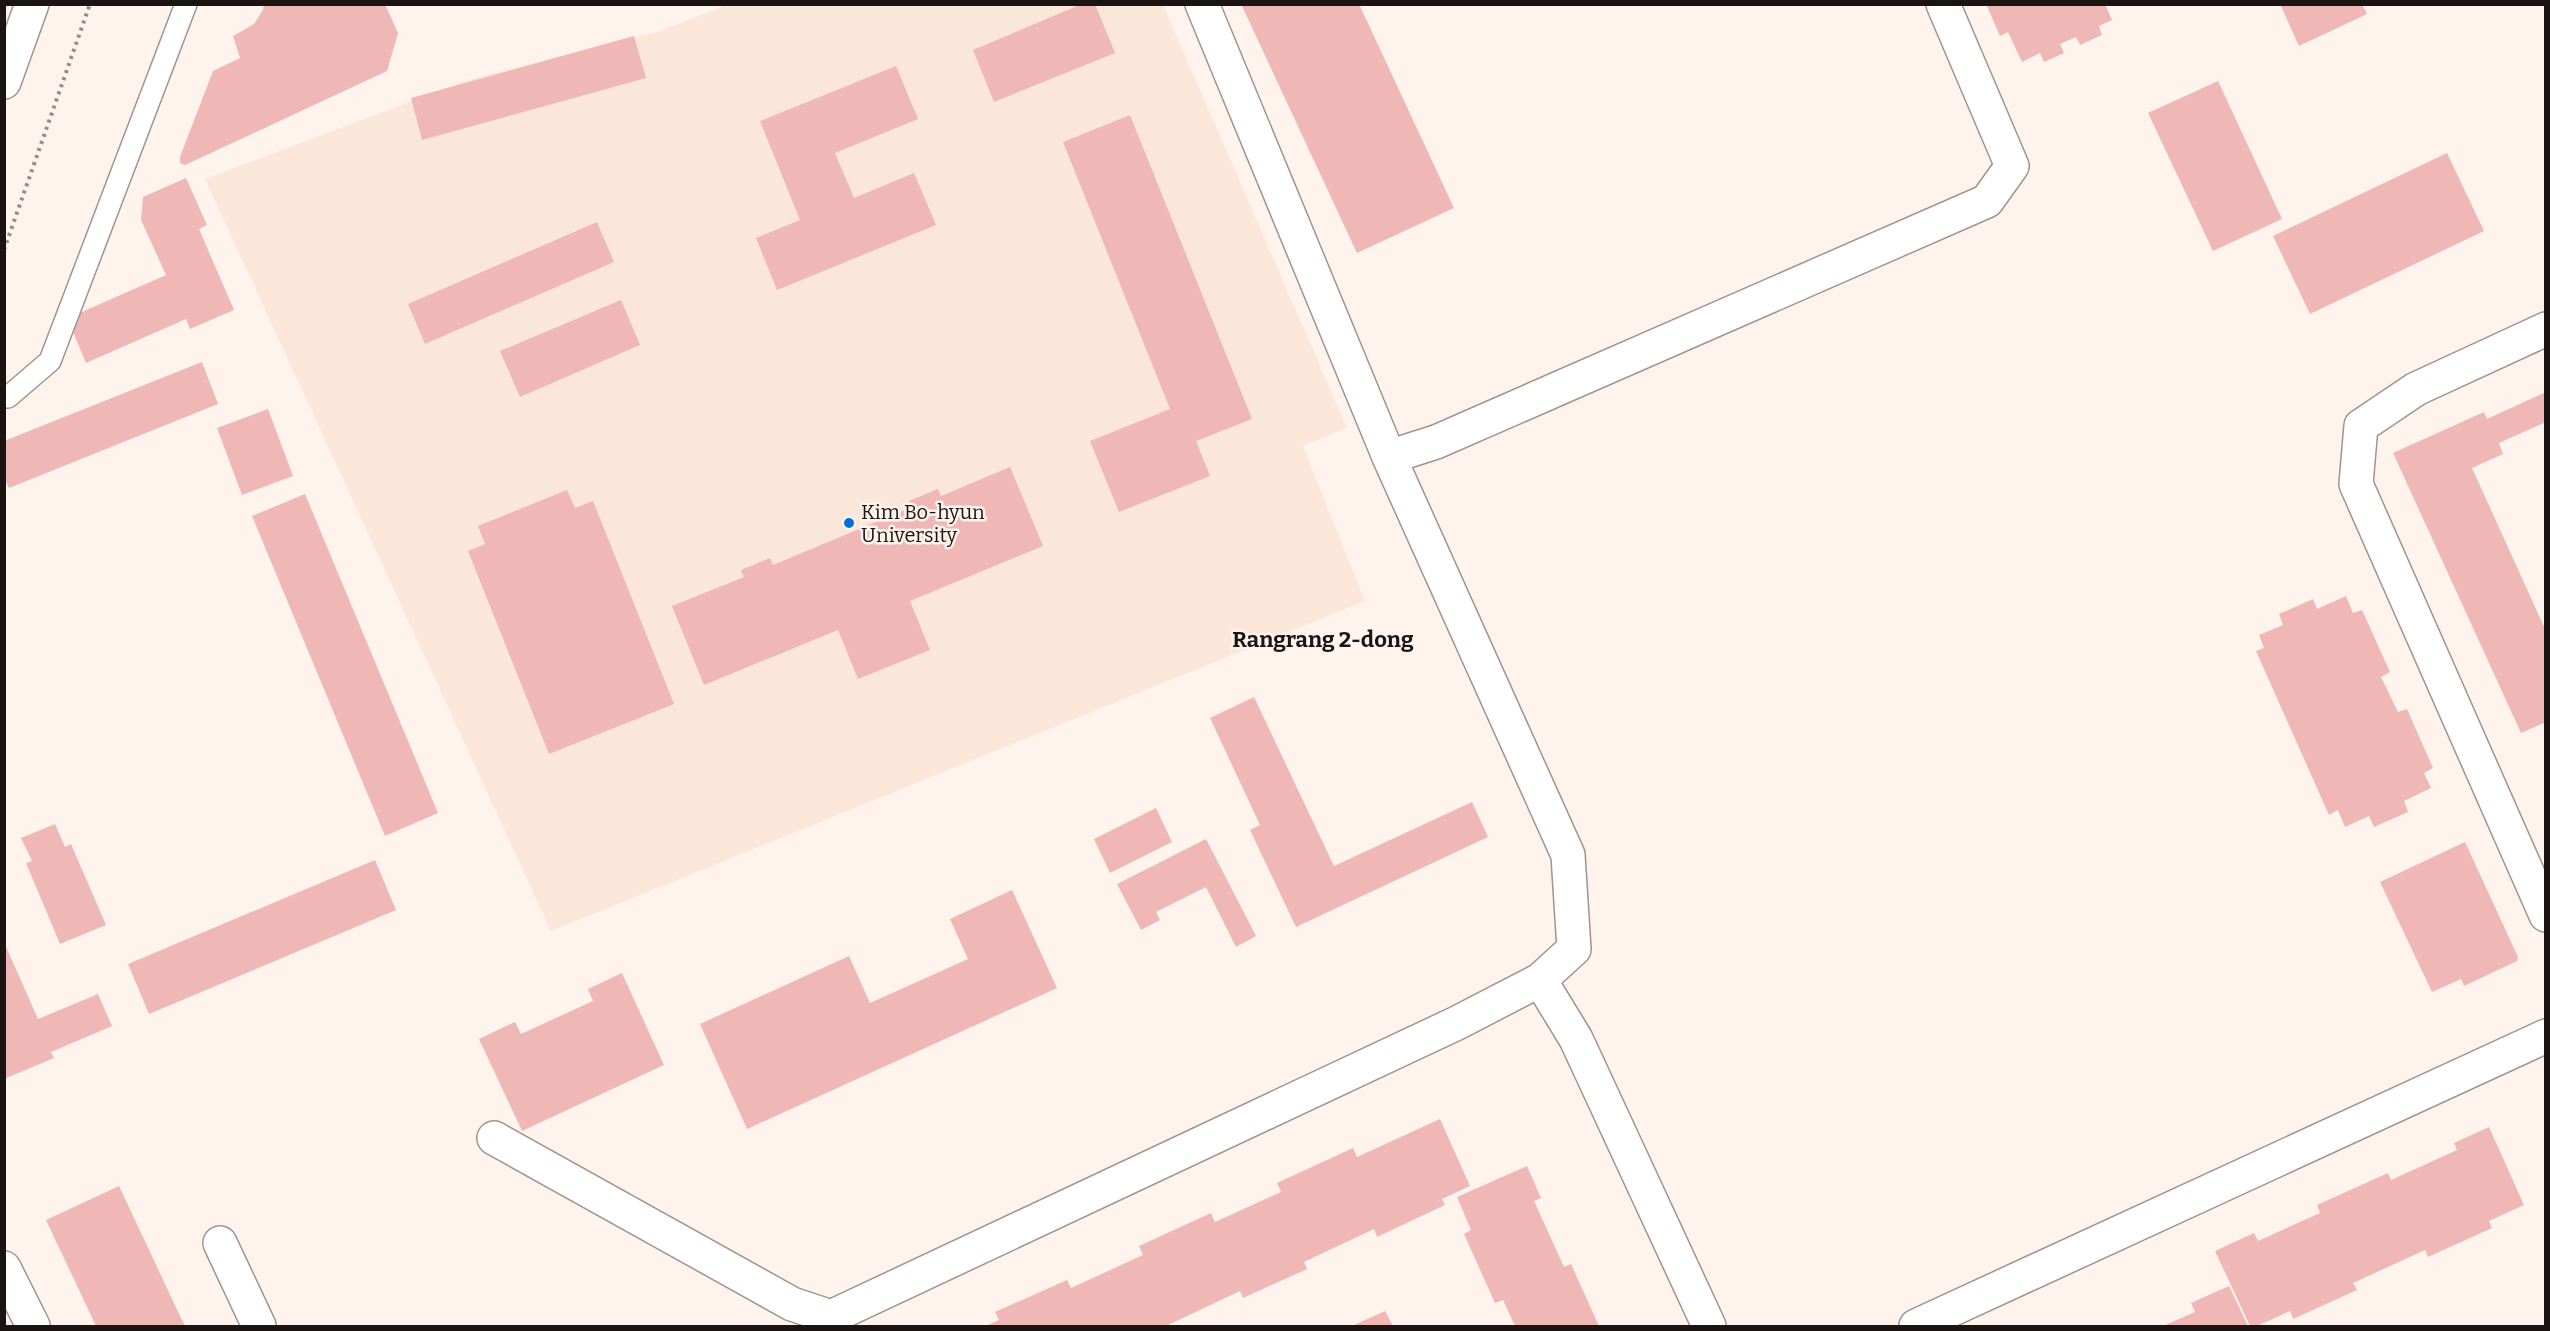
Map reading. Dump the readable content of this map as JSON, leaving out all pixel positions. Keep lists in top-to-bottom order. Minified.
{"districts":["Rangrang 2-dong"],"places":["Kim Bo-hyun University"]}
